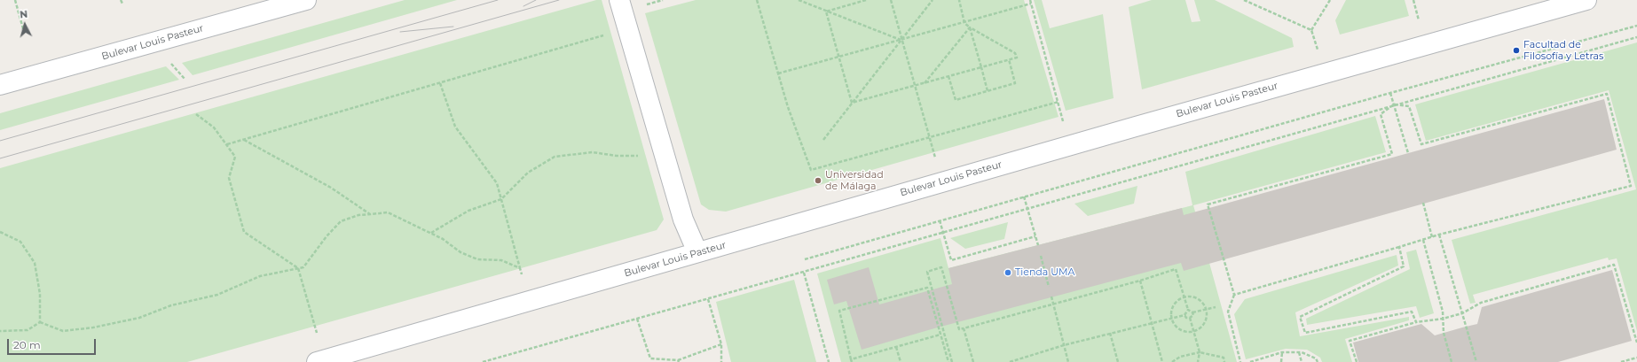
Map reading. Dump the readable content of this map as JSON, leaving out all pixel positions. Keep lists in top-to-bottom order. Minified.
{"streets":{"street":["Bulevar Louis Pasteur"]},"places":["Facultad de Filosofía y Letras","Universidad de Málaga","Tienda UMA"],"scale_bar":"20 m","north":"top"}
